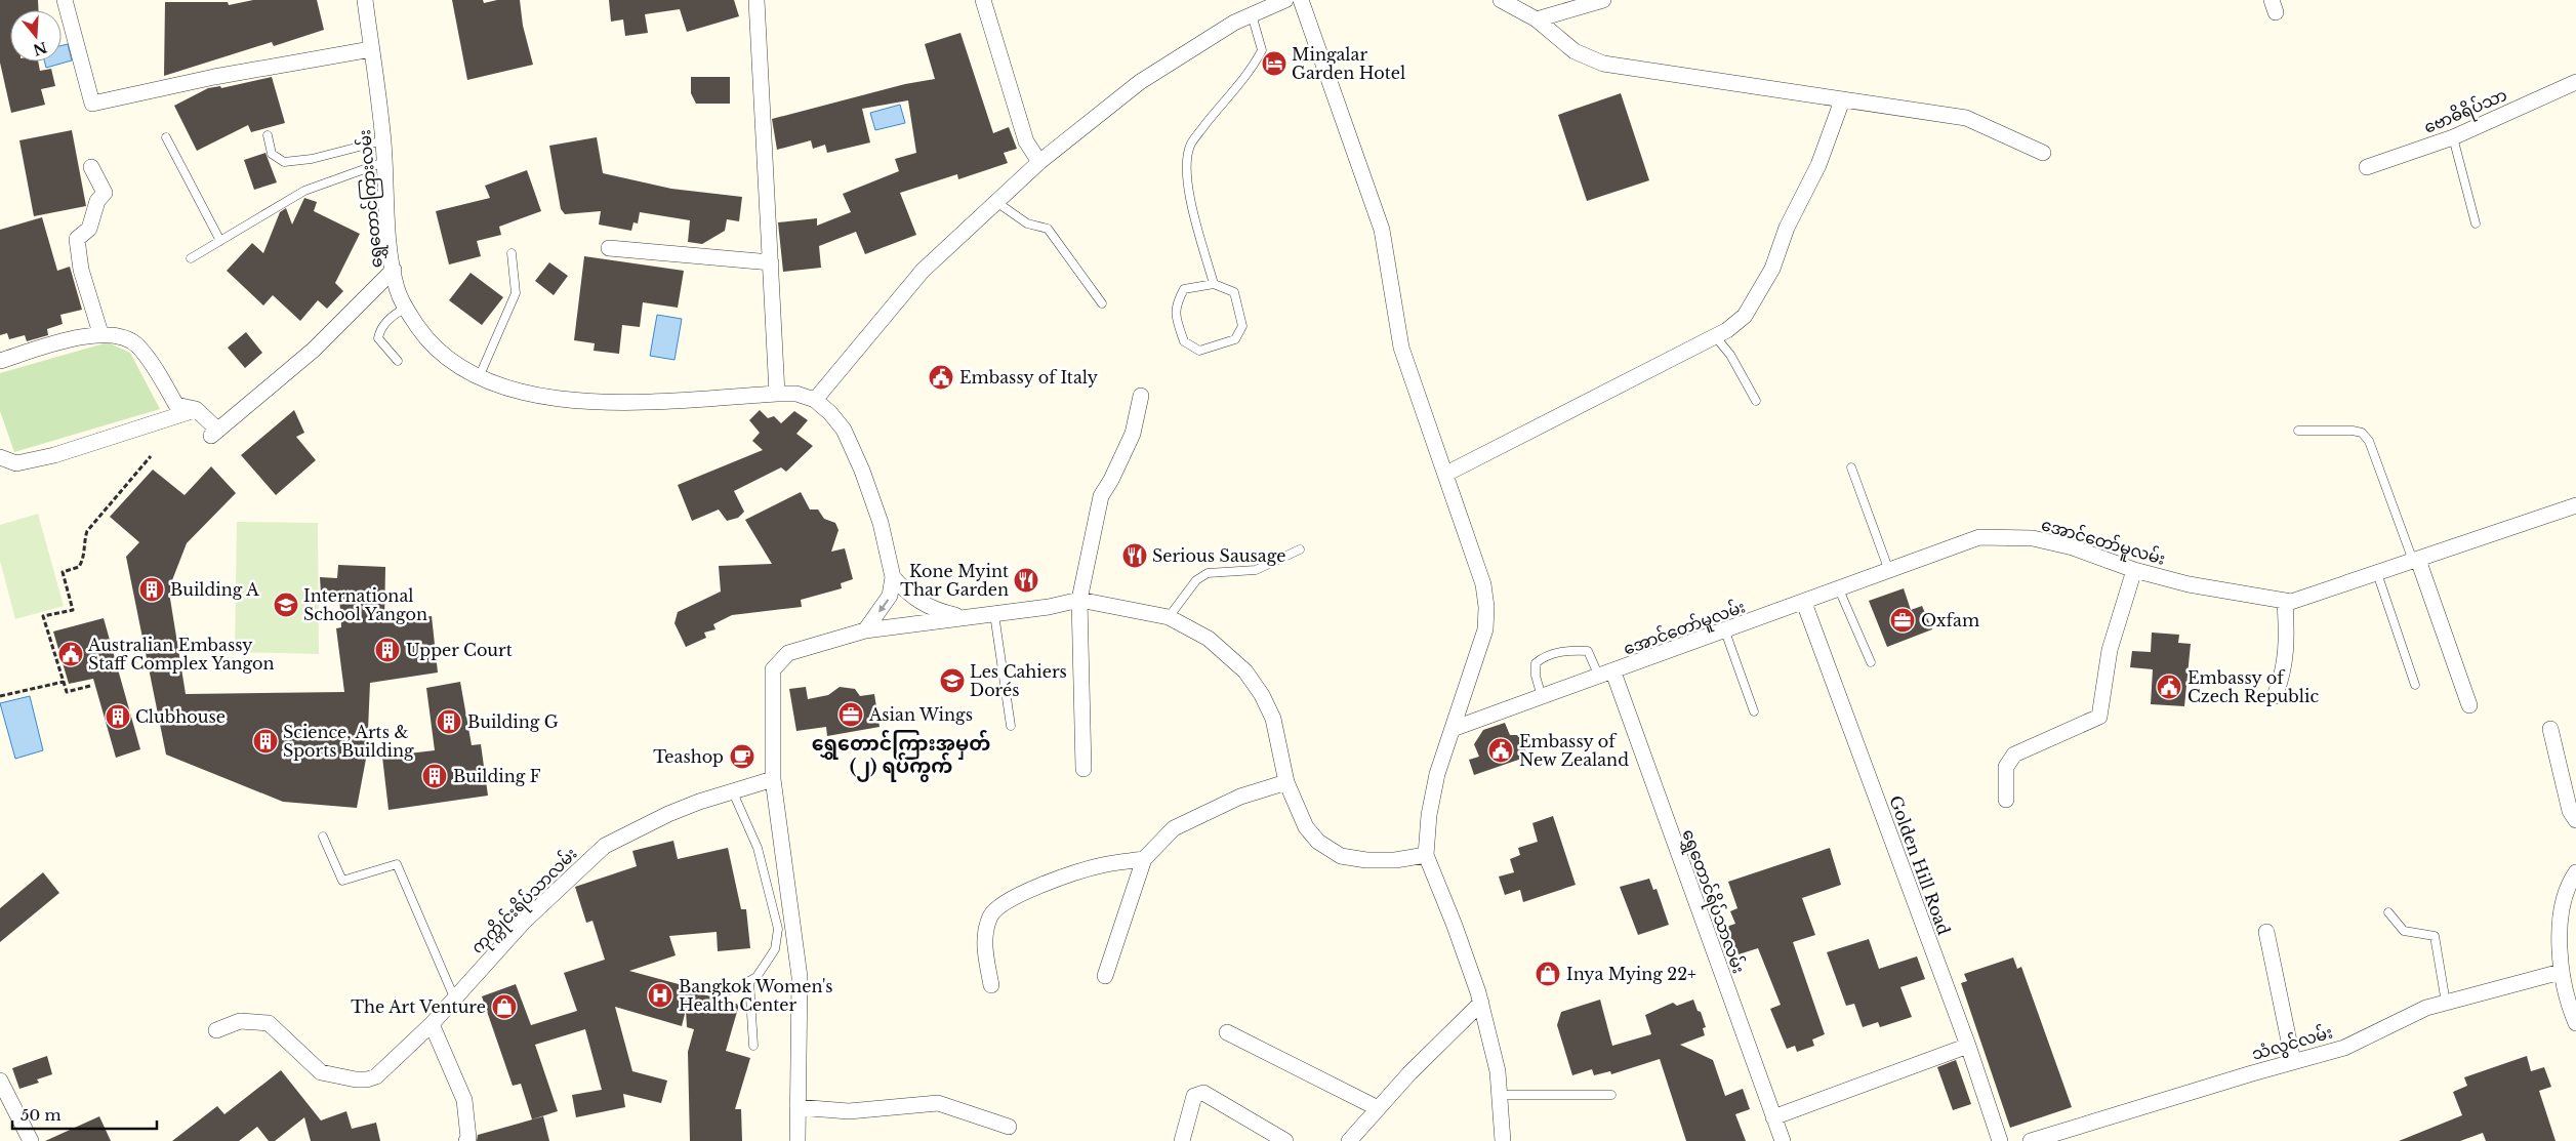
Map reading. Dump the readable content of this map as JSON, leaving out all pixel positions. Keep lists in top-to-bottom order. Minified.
{"streets":{"street":["ဗောဓိရိပ်သာ","ရွှေတောင်ကြားလမ်း","အောင်တော်မူလမ်း","Golden Hill Road","ကုက္ကိုင်းရိပ်သာလမ်း","ရွှေတောင်ရိပ်သာလမ်း","သံလွင်လမ်း"]},"crossings":[["အောင်တော်မူလမ်း","Golden Hill Road"],["အောင်တော်မူလမ်း","ရွှေတောင်ရိပ်သာလမ်း"]],"districts":["ရွှေတောင်ကြားအမှတ် (၂) ရပ်ကွက်"],"places":{"hotel":["Mingalar Garden Hotel"],"public building":["Embassy of Italy","Australian Embassy Staff Complex Yangon","Embassy of Czech Republic","Embassy of New Zealand"],"restaurant":["Serious Sausage","Kone Myint Thar Garden"],"building":["Building A","Upper Court","Clubhouse","Building G","Science, Arts & Sports Building","Building F"],"school or university":["International School Yangon","Les Cahiers Dorés"],"office":["Oxfam","Asian Wings"],"cafe":["Teashop"],"shop":["Inya Mying 22+","The Art Venture"],"hospital":["Bangkok Women's Health Center"]},"scale_bar":"50 m","north":"bottom"}
